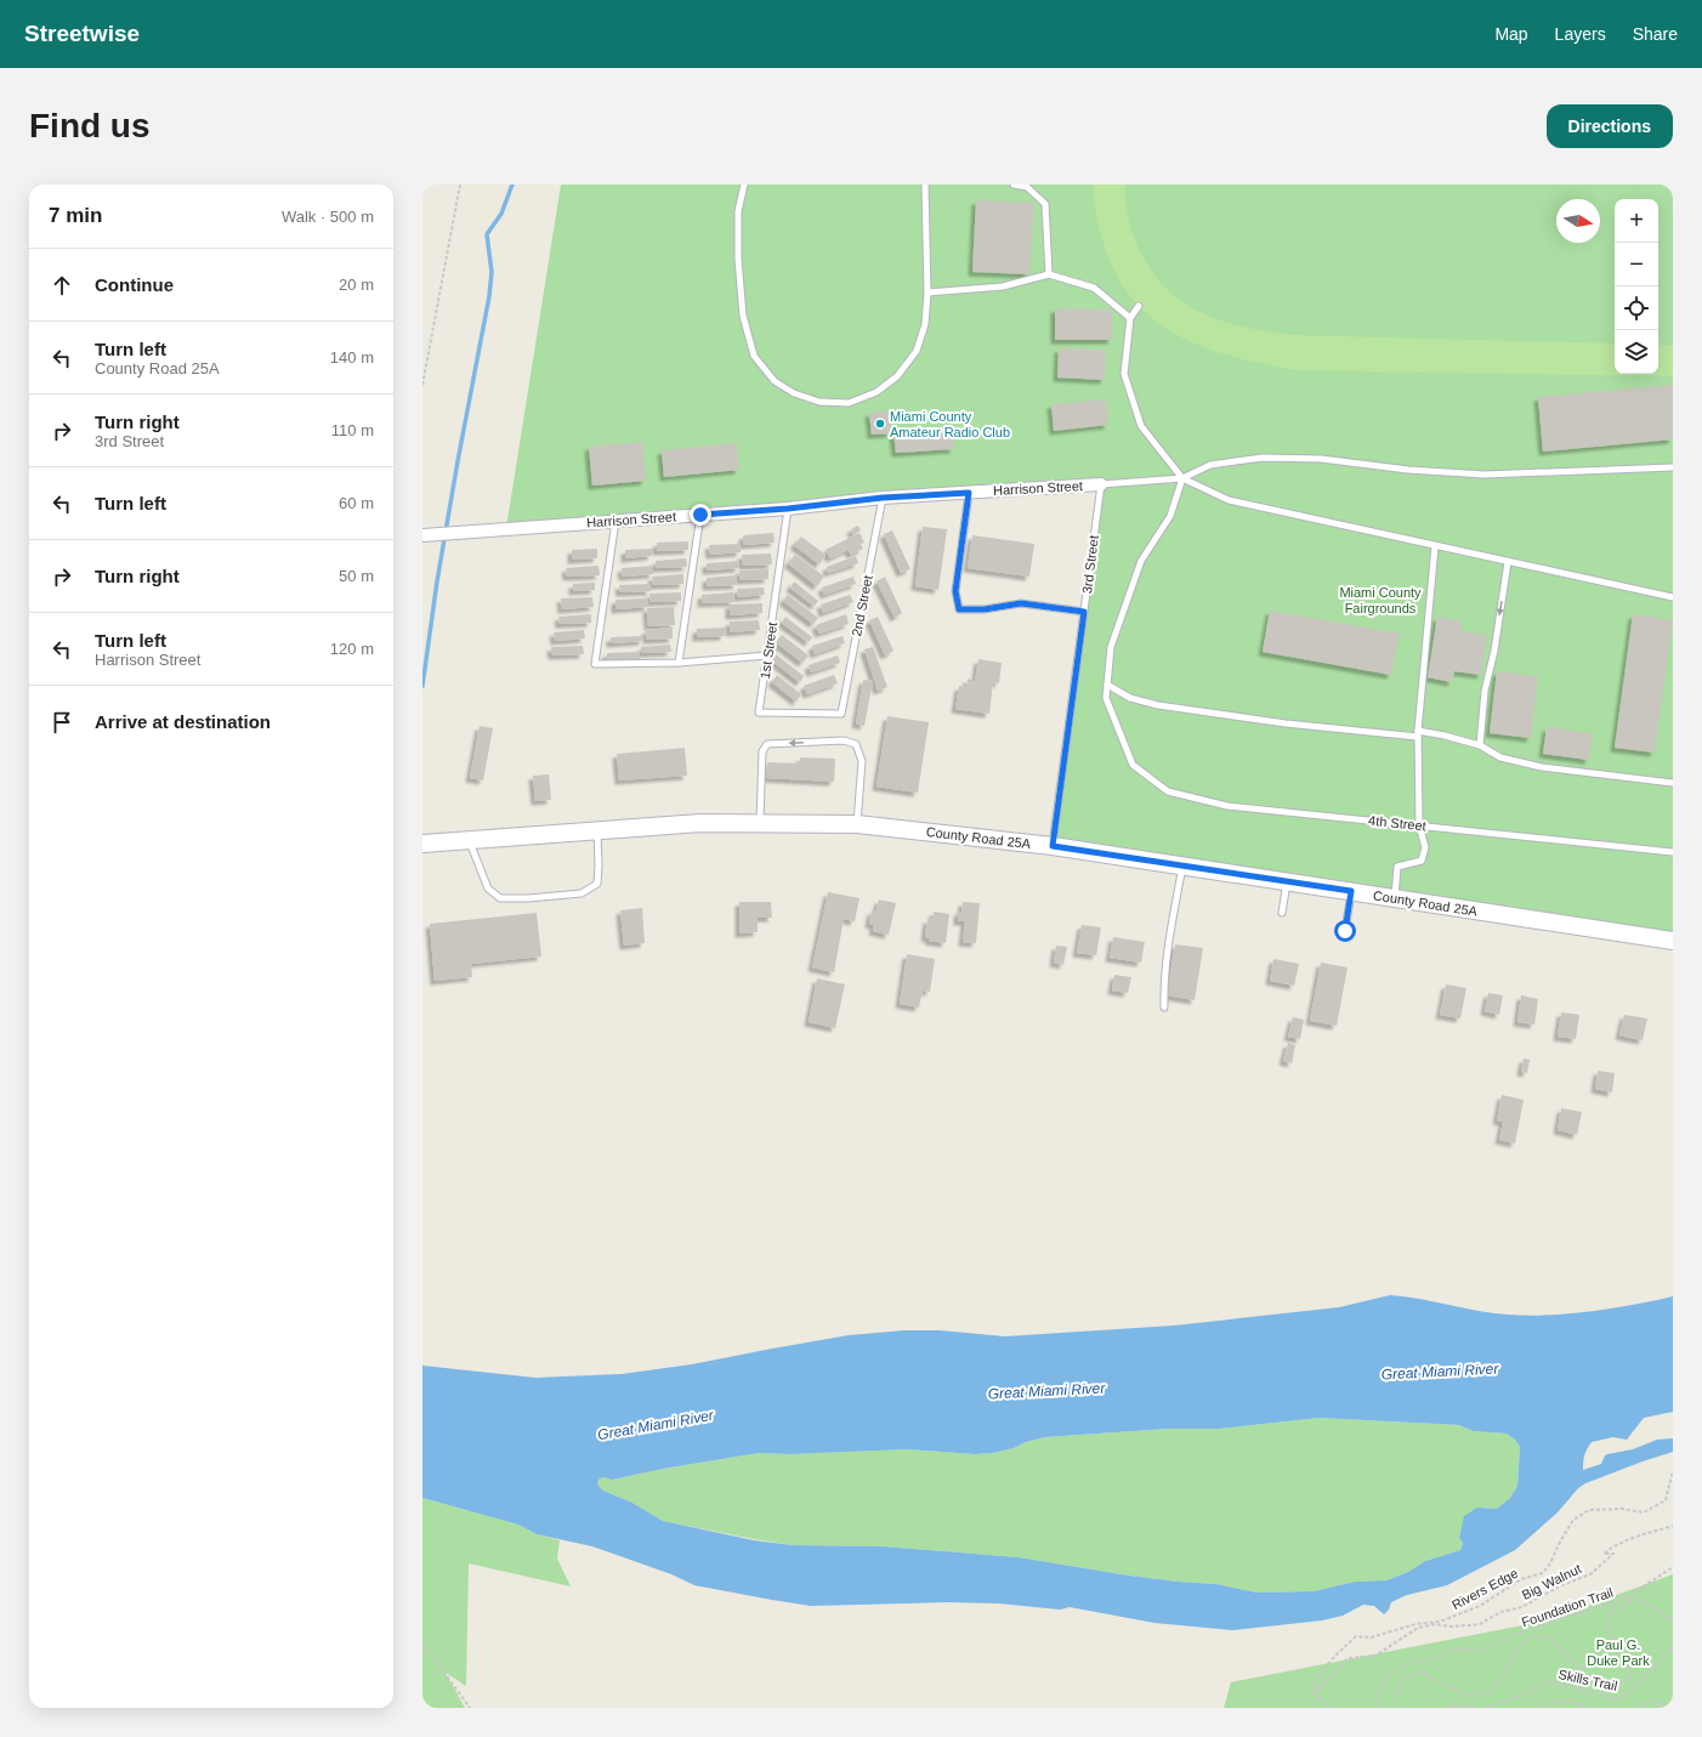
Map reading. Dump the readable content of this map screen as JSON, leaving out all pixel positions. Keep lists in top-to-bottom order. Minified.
{"streets":{"main road":["County Road 25A"],"street":["Harrison Street"],"lane":["3rd Street","2nd Street","1st Street","4th Street"],"path":["Big Walnut","Rivers Edge","Foundation Trail","Skills Trail"]},"crossings":[["Harrison Street","3rd Street"],["Harrison Street","2nd Street"],["Harrison Street","1st Street"],["3rd Street","County Road 25A"],["2nd Street","1st Street"],["Big Walnut","Rivers Edge"]],"water":["Great Miami River"],"parks":["Miami County Fairgrounds","Paul G. Duke Park"],"places":["Miami County Amateur Radio Club"],"north":"right","page":{"header":"Streetwise","nav":["Map","Layers","Share"],"buttons":"Directions","title":"Find us","heading":["7 min","Walk · 500 m"],"map_buttons":["+","−"],"list":[["Continue","20 m"],["Turn left","County Road 25A","140 m"],["Turn right","3rd Street","110 m"],["Turn left","60 m"],["Turn right","50 m"],["Turn left","Harrison Street","120 m"],"Arrive at destination"]}}
